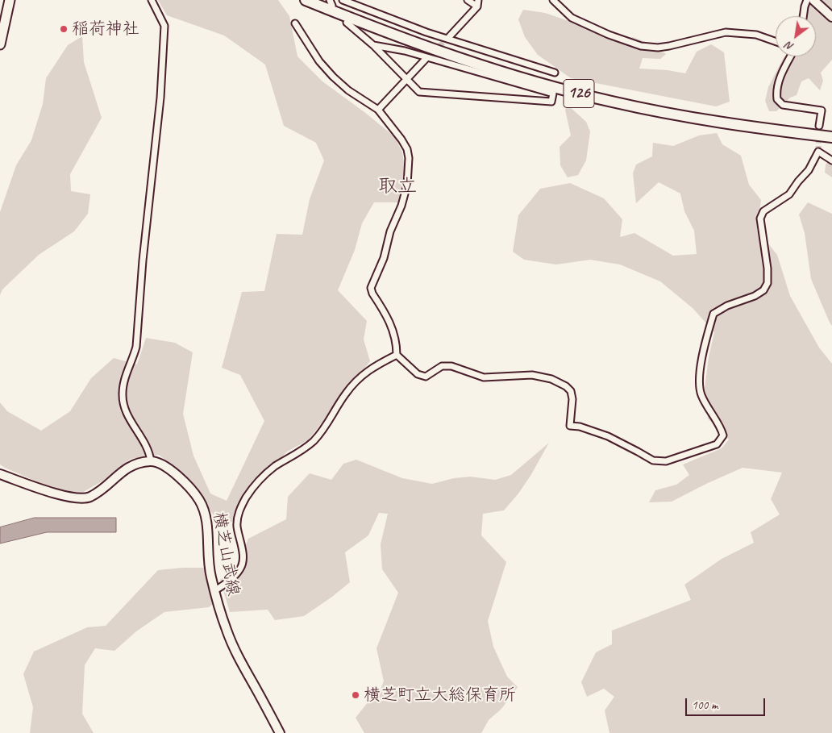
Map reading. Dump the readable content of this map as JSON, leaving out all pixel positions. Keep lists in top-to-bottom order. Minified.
{"streets":{"highway":["126"],"main road":["横芝山武線"]},"districts":["取立"],"places":["稲荷神社","横芝町立大総保育所"],"scale_bar":"100 m","north":"bottom left"}
